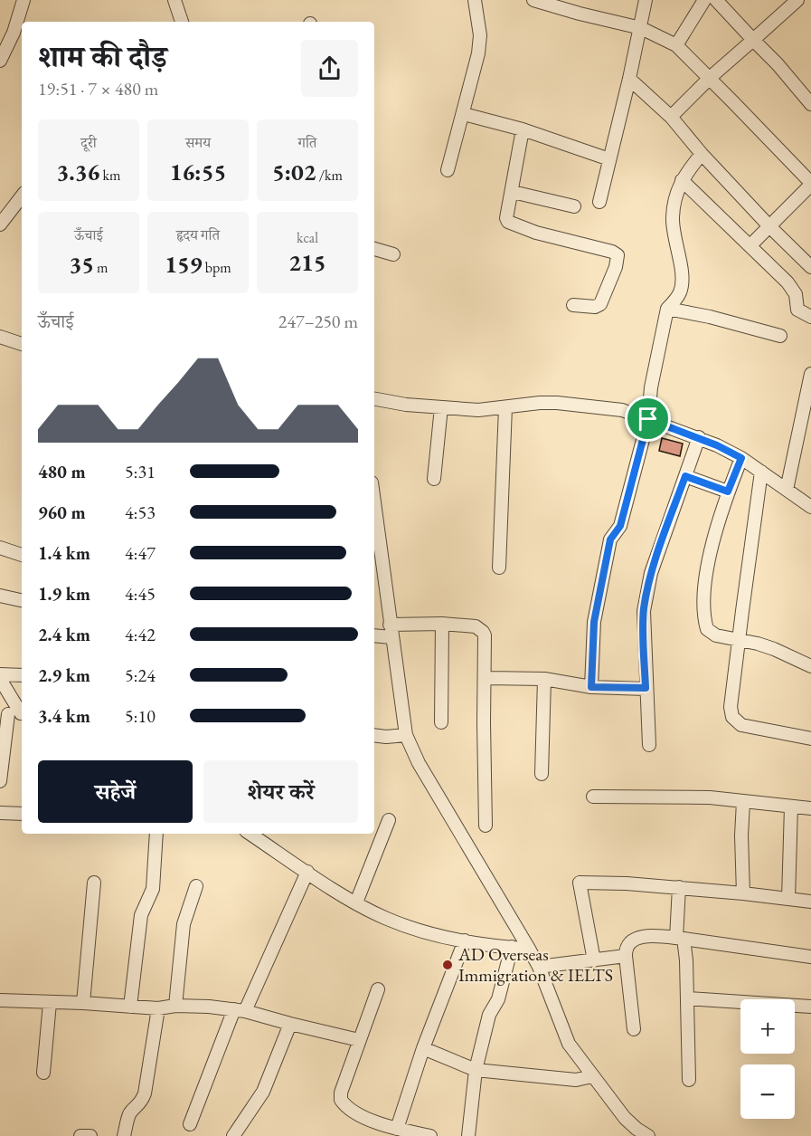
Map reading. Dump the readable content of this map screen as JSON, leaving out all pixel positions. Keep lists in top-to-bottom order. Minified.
{"places":["AD Overseas Immigration & IELTS"],"page":{"heading":["शाम की दौड़","19:51 · 7 × 480 m"],"stats":[["दूरी","3.36 km"],["समय","16:55"],["गति","5:02 /km"],["ऊँचाई","35 m"],["हृदय गति","159 bpm"],["kcal","215"]],"chart":["ऊँचाई","247–250 m"],"list":[{"name":"480 m","note":"5:31"},{"name":"960 m","note":"4:53"},{"name":"1.4 km","note":"4:47"},{"name":"1.9 km","note":"4:45"},{"name":"2.4 km","note":"4:42"},{"name":"2.9 km","note":"5:24"},{"name":"3.4 km","note":"5:10"}],"buttons":["सहेजें","शेयर करें"],"map_buttons":["+","−"]}}
